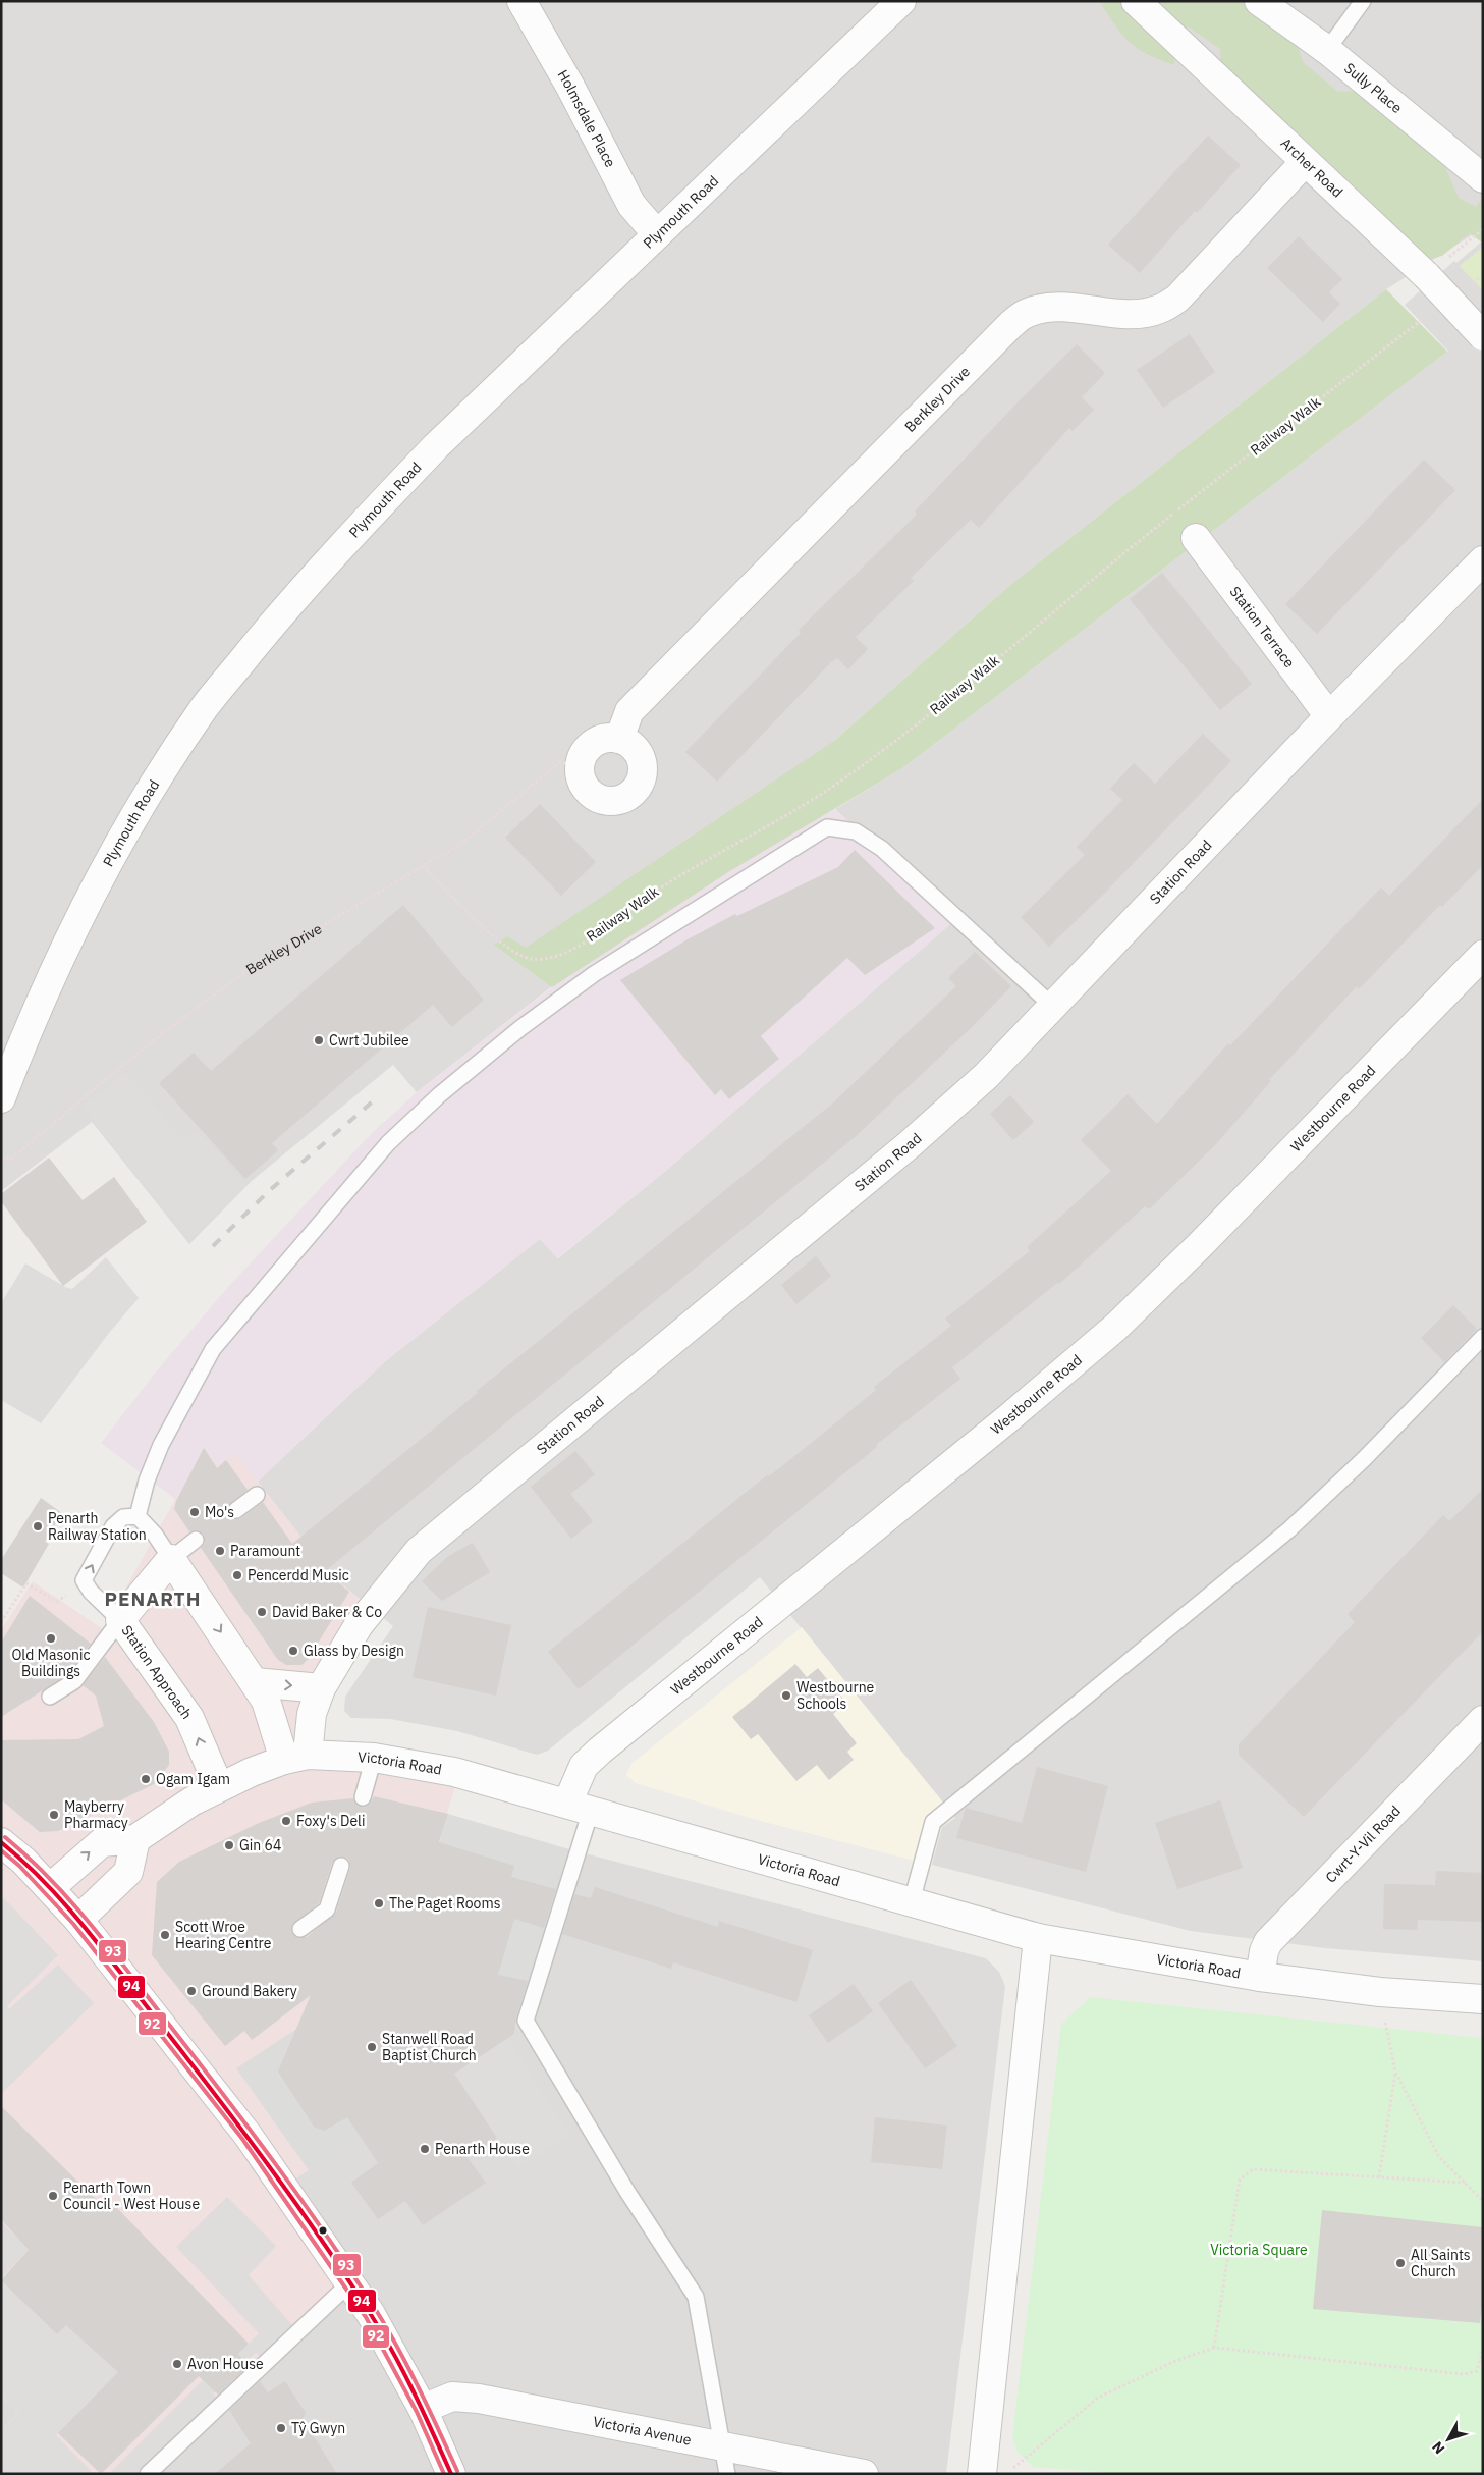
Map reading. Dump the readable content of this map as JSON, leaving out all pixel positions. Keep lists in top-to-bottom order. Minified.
{"streets":{"street":["Sully Place","Holmsdale Place","Archer Road","Plymouth Road","Berkley Drive","Station Terrace","Station Road","Westbourne Road","Station Approach","Victoria Road","Cwrt-Y-Vil Road","Victoria Avenue"],"path":["Railway Walk"]},"crossings":[["Holmsdale Place","Plymouth Road"],["Archer Road","Berkley Drive"],["Berkley Drive","Railway Walk"],["Station Terrace","Station Road"],["Station Road","Victoria Road"],["Westbourne Road","Victoria Road"],["Station Approach","Victoria Road"],["Victoria Road","Cwrt-Y-Vil Road"]],"districts":["PENARTH"],"parks":["Victoria Square"],"places":["Cwrt Jubilee","Mo's","Penarth Railway Station","Paramount","Pencerdd Music","David Baker & Co","Old Masonic Buildings","Glass by Design","Westbourne Schools","Ogam Igam","Mayberry Pharmacy","Foxy's Deli","Gin 64","The Paget Rooms","Scott Wroe Hearing Centre","Ground Bakery","Stanwell Road Baptist Church","Penarth House","Penarth Town Council - West House","All Saints Church","Avon House","Tŷ Gwyn"],"lines":["transit line 93","transit line 94","transit line 92"],"north":"bottom left"}
